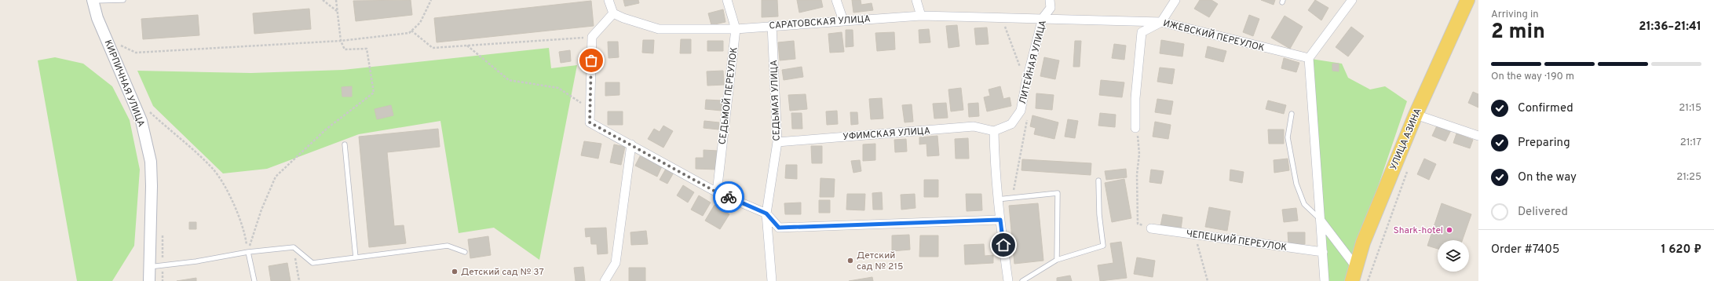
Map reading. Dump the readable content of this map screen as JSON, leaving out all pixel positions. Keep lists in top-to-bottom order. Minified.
{"streets":{"main road":["УЛИЦА АЗИНА"],"street":["САРАТОВСКАЯ УЛИЦА","ИЖЕВСКИЙ ПЕРЕУЛОК","ЛИТЕЙНАЯ УЛИЦА","КИРПИЧНАЯ УЛИЦА","СЕДЬМОЙ ПЕРЕУЛОК","СЕДЬМАЯ УЛИЦА","УФИМСКАЯ УЛИЦА","ЧЕПЕЦКИЙ ПЕРЕУЛОК"]},"crossings":[["САРАТОВСКАЯ УЛИЦА","ИЖЕВСКИЙ ПЕРЕУЛОК"],["САРАТОВСКАЯ УЛИЦА","ЛИТЕЙНАЯ УЛИЦА"],["САРАТОВСКАЯ УЛИЦА","СЕДЬМОЙ ПЕРЕУЛОК"],["САРАТОВСКАЯ УЛИЦА","СЕДЬМАЯ УЛИЦА"],["ИЖЕВСКИЙ ПЕРЕУЛОК","ЛИТЕЙНАЯ УЛИЦА"],["ЛИТЕЙНАЯ УЛИЦА","УФИМСКАЯ УЛИЦА"],["СЕДЬМАЯ УЛИЦА","УФИМСКАЯ УЛИЦА"]],"places":["Shark-hotel","Детский сад № 215","Детский сад № 37"],"page":{"heading":["2 min","Arriving in","21:36–21:41"],"panel":["Order #7405","1 620 ₽"],"bar":"On the way · 190 m","list":[["Confirmed","21:15"],["Preparing","21:17"],["On the way","21:25"],"Delivered"]}}
